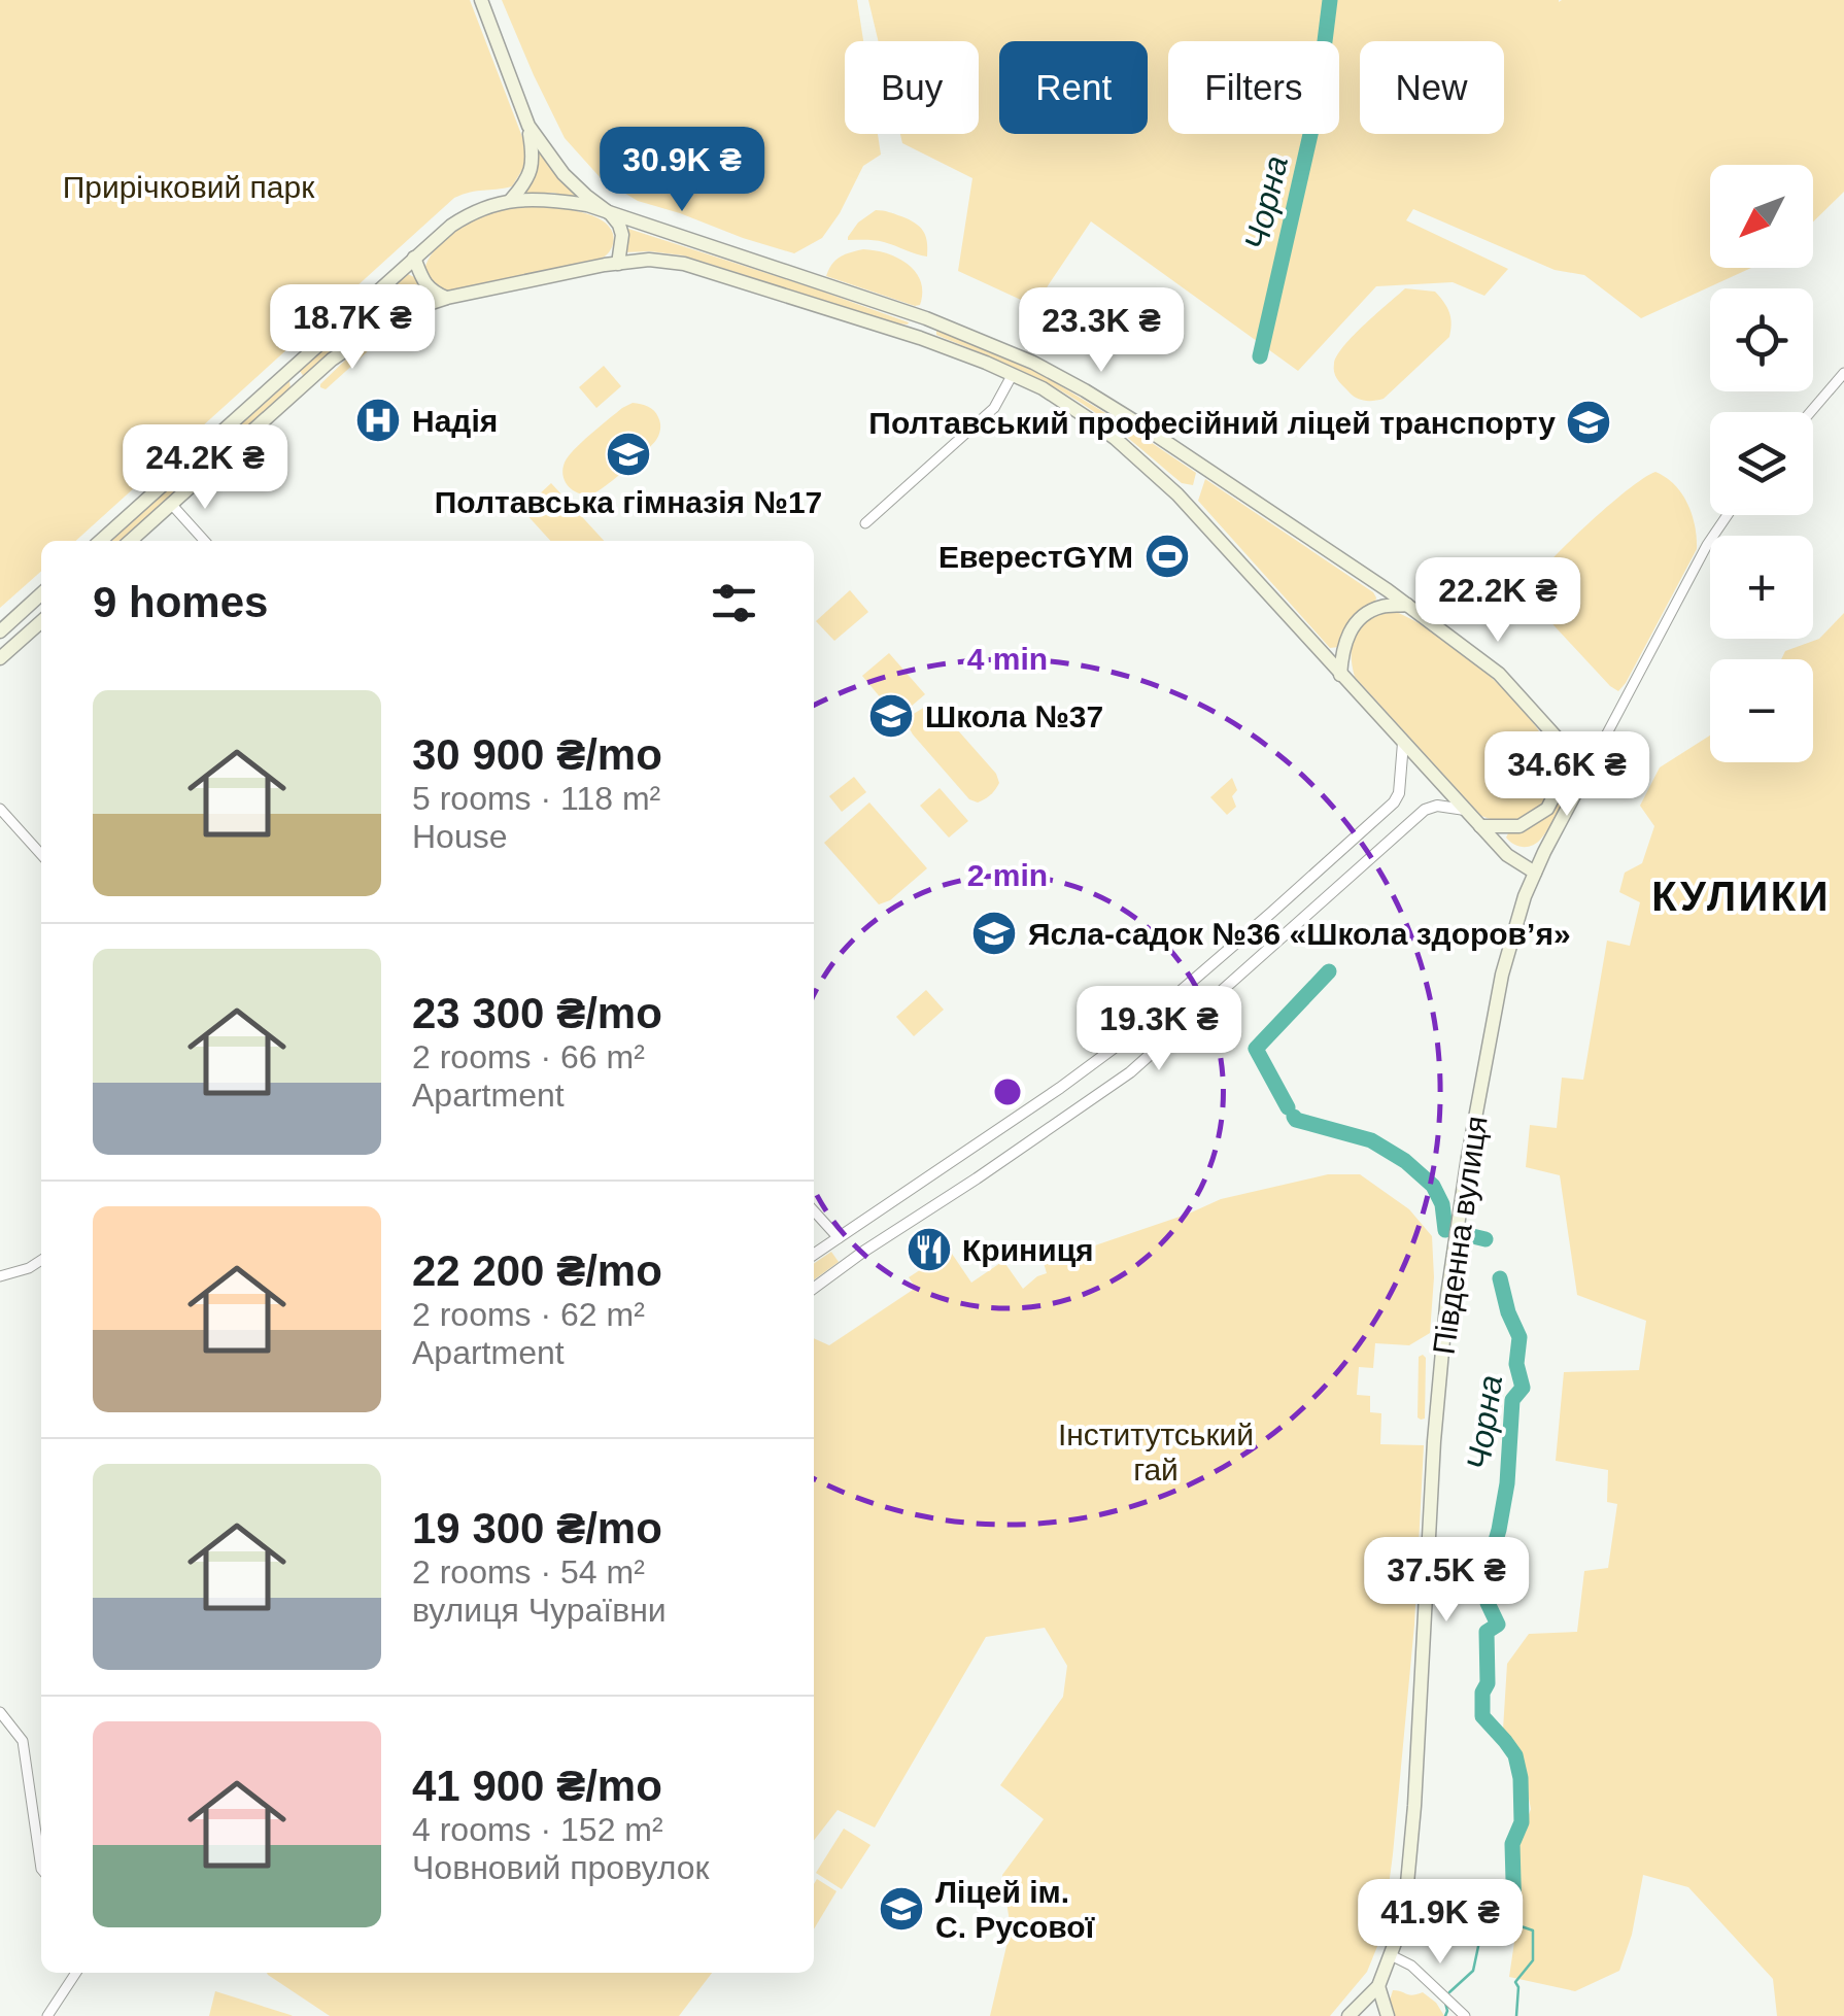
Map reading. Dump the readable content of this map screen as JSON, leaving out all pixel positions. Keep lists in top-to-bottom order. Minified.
{"streets":{"main road":["Південна вулиця"]},"districts":["КУЛИКИ"],"water":["Чорна"],"parks":["Прирічковий парк","Інститутський гай"],"places":{"hospital":["Надія"],"school or university":["Полтавський професійний ліцей транспорту","Полтавська гімназія №17","Школа №37","Ясла-садок №36 «Школа здоров’я»","Ліцей ім. С. Русової"],"sports":["ЕверестGYM"],"restaurant":["Криниця"]},"north":"bottom left","page":{"chip":["Buy","Rent","Filters","New"],"price":["30.9K ₴","18.7K ₴","23.3K ₴","24.2K ₴","22.2K ₴","34.6K ₴","19.3K ₴","37.5K ₴","41.9K ₴"],"map_buttons":["+","−"],"heading":"9 homes","list":[{"name":"30 900 ₴/mo","note":"5 rooms · 118 m² · House"},{"name":"23 300 ₴/mo","note":"2 rooms · 66 m² · Apartment"},{"name":"22 200 ₴/mo","note":"2 rooms · 62 m² · Apartment"},{"name":"19 300 ₴/mo","note":"2 rooms · 54 m² · вулиця Чураївни"},{"name":"41 900 ₴/mo","note":"4 rooms · 152 m² · Човновий провулок"}]},"rings":["4 min","2 min"]}
